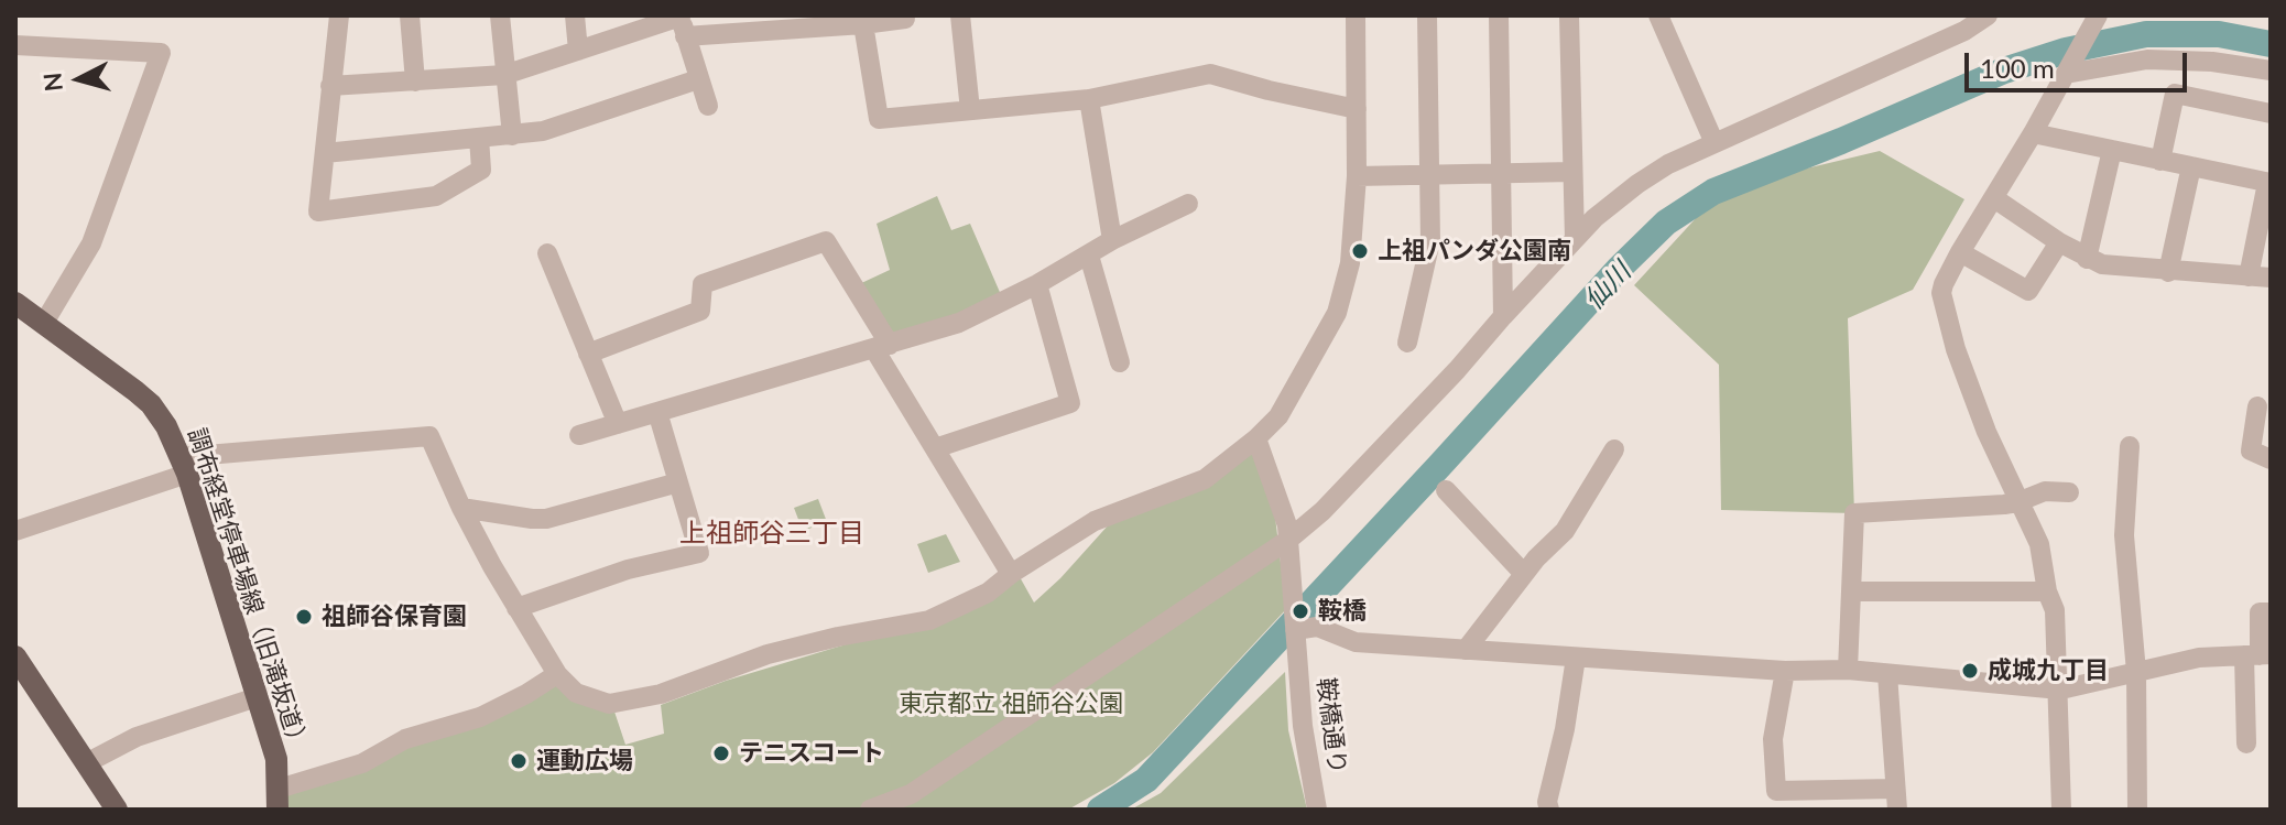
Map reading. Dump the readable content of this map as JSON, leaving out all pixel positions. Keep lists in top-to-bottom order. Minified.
{"streets":{"main road":["調布経堂停車場線（旧滝坂道）"],"street":["鞍橋通り"]},"districts":["上祖師谷三丁目"],"water":["仙川"],"parks":["東京都立 祖師谷公園"],"places":["上祖パンダ公園南","鞍橋","祖師谷保育園","成城九丁目","テニスコート","運動広場"],"scale_bar":"100 m","north":"left"}
